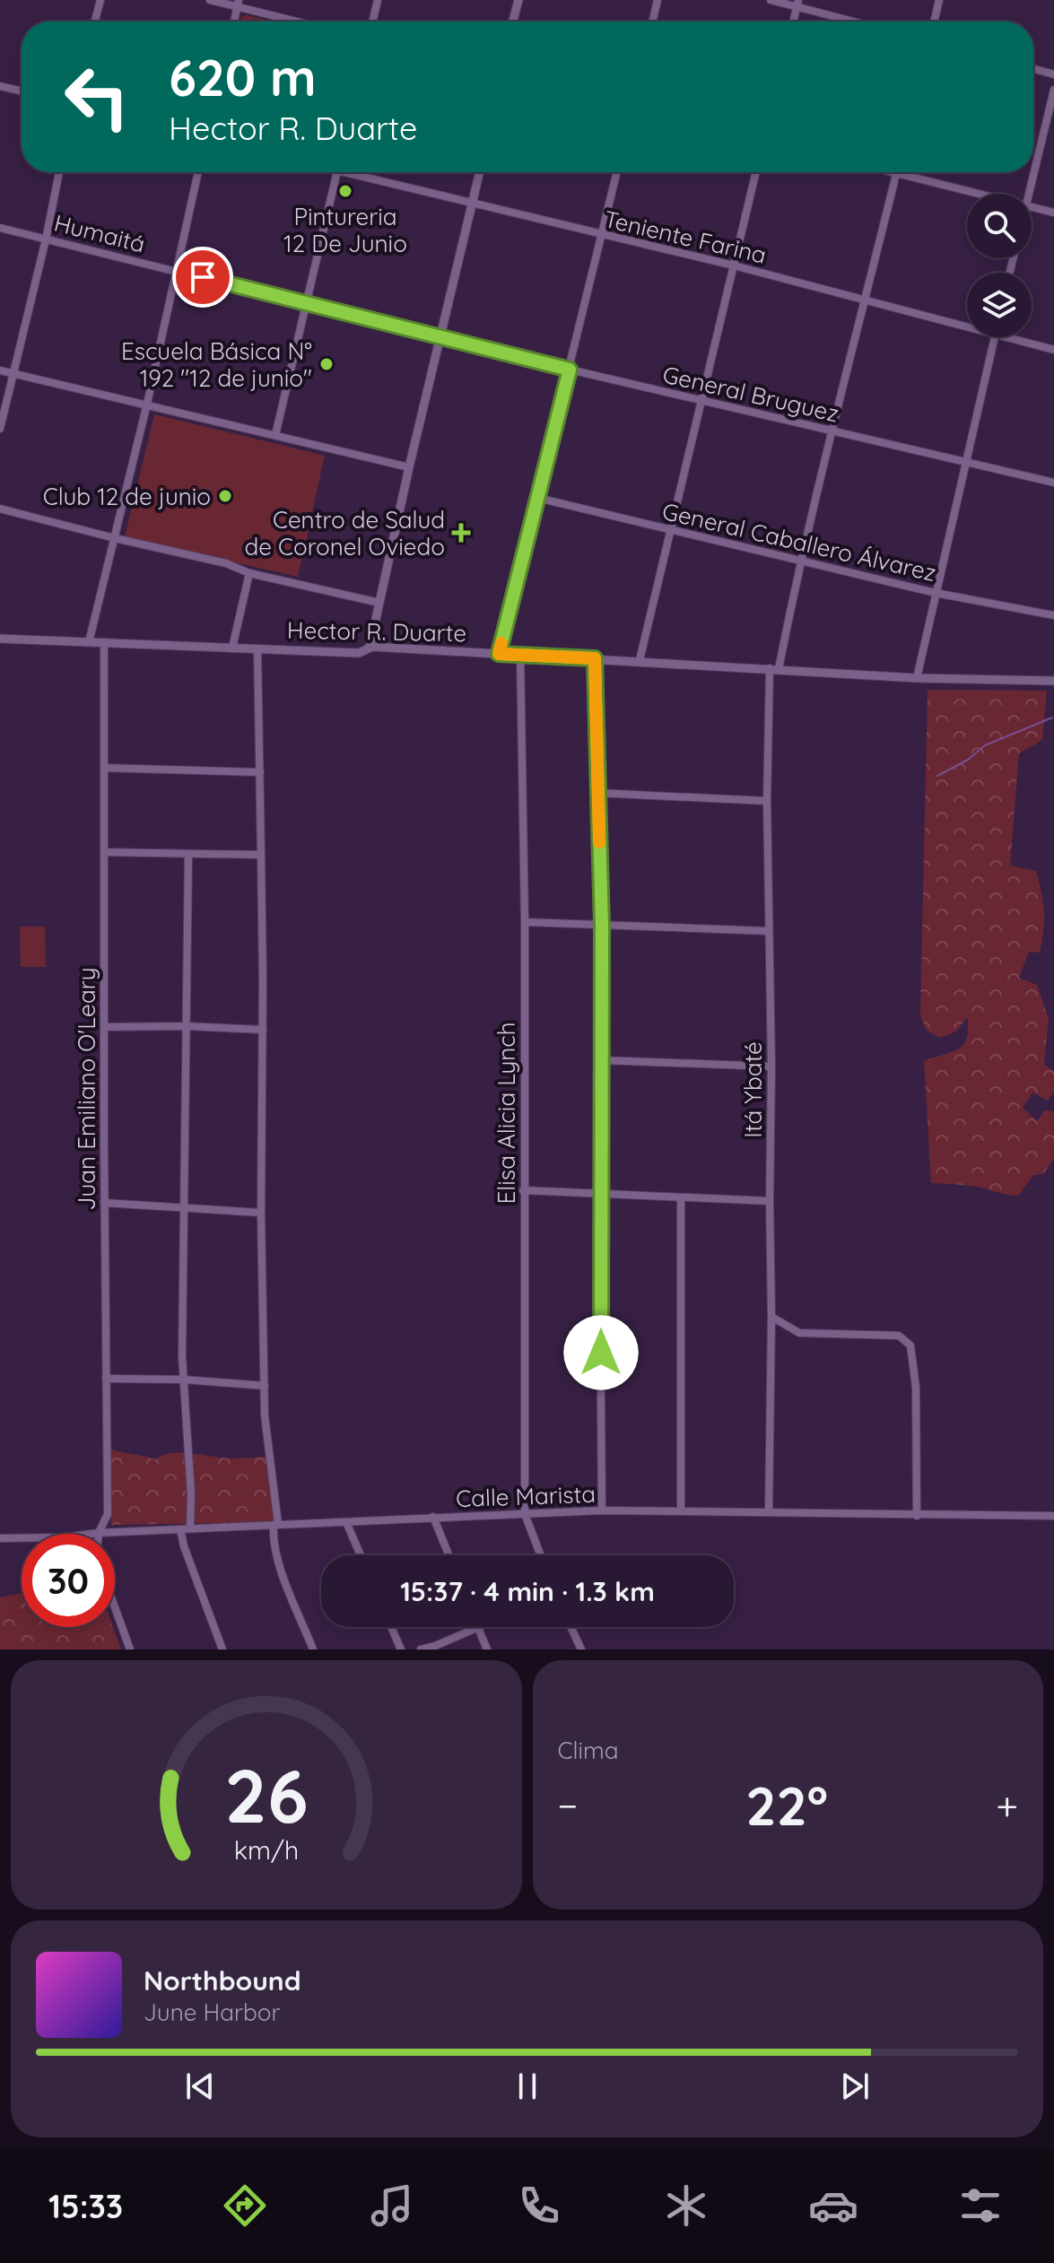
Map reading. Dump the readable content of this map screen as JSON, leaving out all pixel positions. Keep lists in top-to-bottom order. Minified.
{"streets":{"street":["Humaitá","Teniente Farina","General Bruguez","General Caballero Álvarez","Hector R. Duarte","Juan Emiliano O'Leary","Itá Ybaté","Elisa Alicia Lynch","Calle Marista"]},"crossings":[["Humaitá","General Bruguez"],["Teniente Farina","Itá Ybaté"],["General Bruguez","Itá Ybaté"],["General Caballero Álvarez","Itá Ybaté"],["Hector R. Duarte","Juan Emiliano O'Leary"],["Hector R. Duarte","Itá Ybaté"],["Hector R. Duarte","Elisa Alicia Lynch"],["Juan Emiliano O'Leary","Calle Marista"],["Itá Ybaté","Calle Marista"],["Elisa Alicia Lynch","Calle Marista"]],"places":{"other":["Pintureria 12 De Junio","Escuela Básica N° 192 \"12 de junio\"","Club 12 de junio"],"health":["Centro de Salud de Coronel Oviedo"]},"page":{"turn":["620 m","Hector R. Duarte"],"limit":"30","trip":"15:37 · 4 min · 1.3 km","tile":"Clima","heat":["−","22°","+"],"song":["Northbound","June Harbor"],"tabs":"15:33","gauge":["26","km/h"]}}
